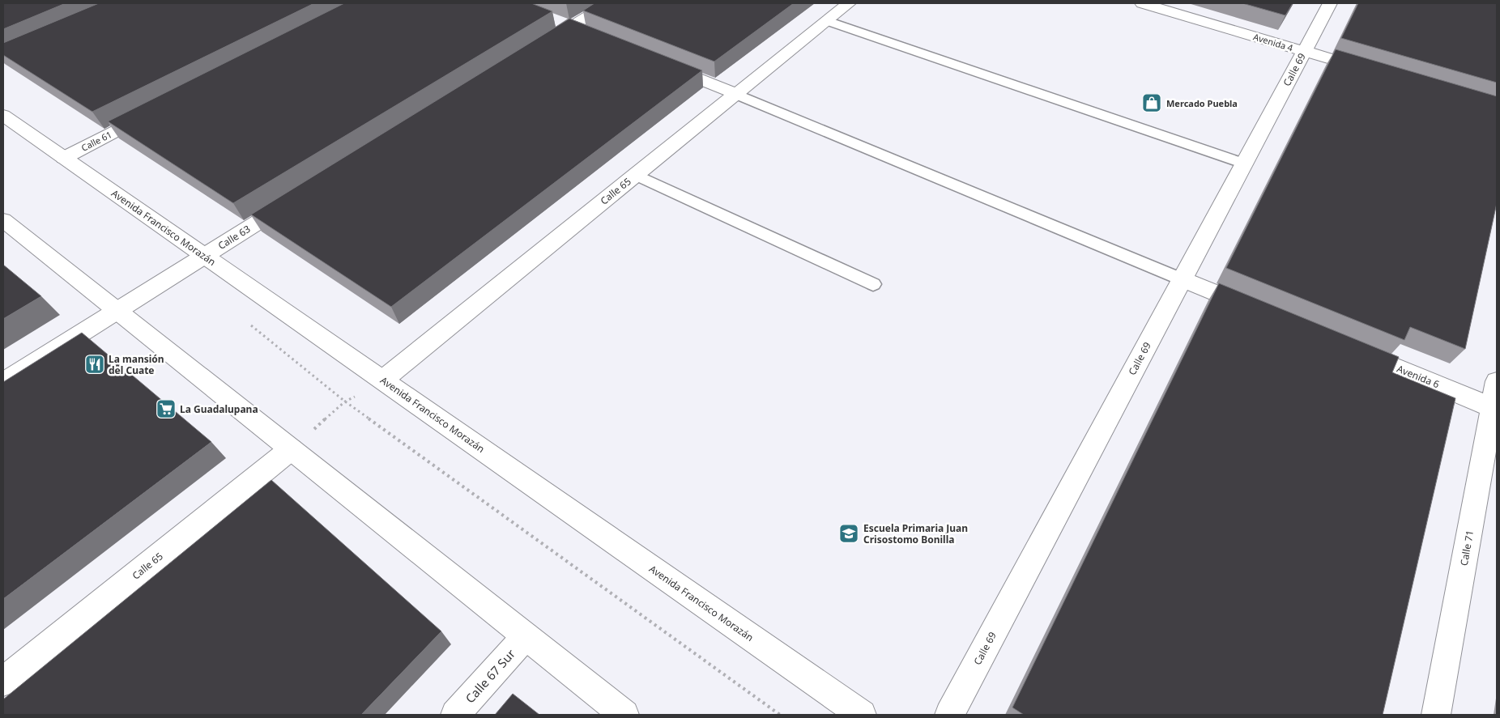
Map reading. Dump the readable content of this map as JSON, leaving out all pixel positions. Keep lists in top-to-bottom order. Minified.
{"streets":{"street":["Avenida 4","Calle 69","Calle 61","Calle 65","Avenida Francisco Morazán","Calle 63","Avenida 6","Calle 71","Calle 67 Sur"]},"crossings":[["Avenida 4","Calle 69"],["Calle 61","Avenida Francisco Morazán"],["Calle 65","Avenida Francisco Morazán"],["Avenida Francisco Morazán","Calle 63"],["Avenida 6","Calle 71"]],"places":{"shop":["Mercado Puebla"],"restaurant":["La mansión del Cuate"],"supermarket":["La Guadalupana"],"school or university":["Escuela Primaria Juan Crisostomo Bonilla"]}}
